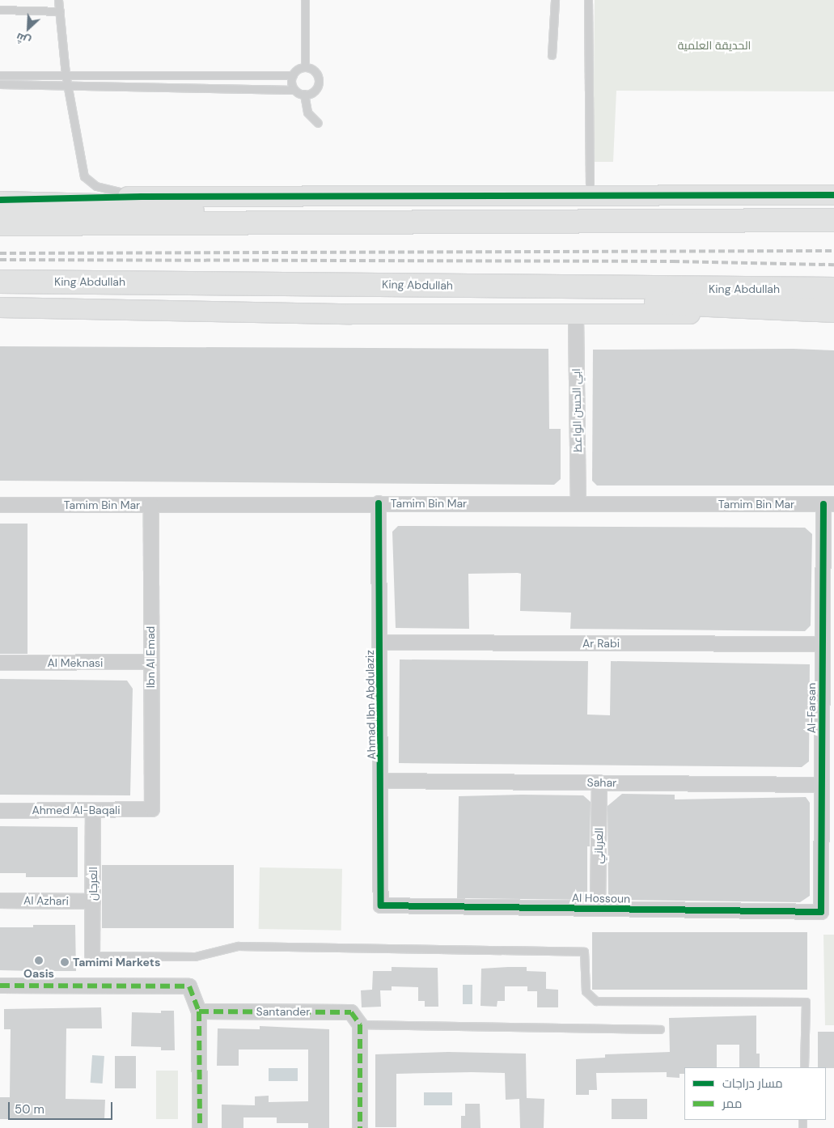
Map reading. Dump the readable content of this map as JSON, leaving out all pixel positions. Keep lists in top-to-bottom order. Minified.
{"streets":{"highway":["King Abdullah"],"street":["ابي الحسن الواعظ","Tamim Bin Mar","Ar Rabi","Ibn Al Emad","Al Meknasi","Ahmad Ibn Abdulaziz","Al-Farsan","Sahar","Ahmed Al-Baqali","العرباني","العرجان","Al Hossoun","Al Azhari","Santander"]},"crossings":[["ابي الحسن الواعظ","Tamim Bin Mar"],["Tamim Bin Mar","Ibn Al Emad"],["Tamim Bin Mar","Ahmad Ibn Abdulaziz"],["Tamim Bin Mar","Al-Farsan"],["Ar Rabi","Ahmad Ibn Abdulaziz"],["Ar Rabi","Al-Farsan"],["Ibn Al Emad","Al Meknasi"],["Ibn Al Emad","Ahmed Al-Baqali"],["Ahmad Ibn Abdulaziz","Sahar"],["Ahmad Ibn Abdulaziz","Al Hossoun"],["Al-Farsan","Sahar"],["Al-Farsan","Al Hossoun"],["Sahar","العرباني"],["Ahmed Al-Baqali","العرجان"],["العرباني","Al Hossoun"],["العرجان","Al Azhari"]],"parks":["الحديقة العلمية"],"places":["Oasis","Tamimi Markets"],"legend":["مسار دراجات","ممر"],"scale_bar":"50 m","north":"bottom left"}
